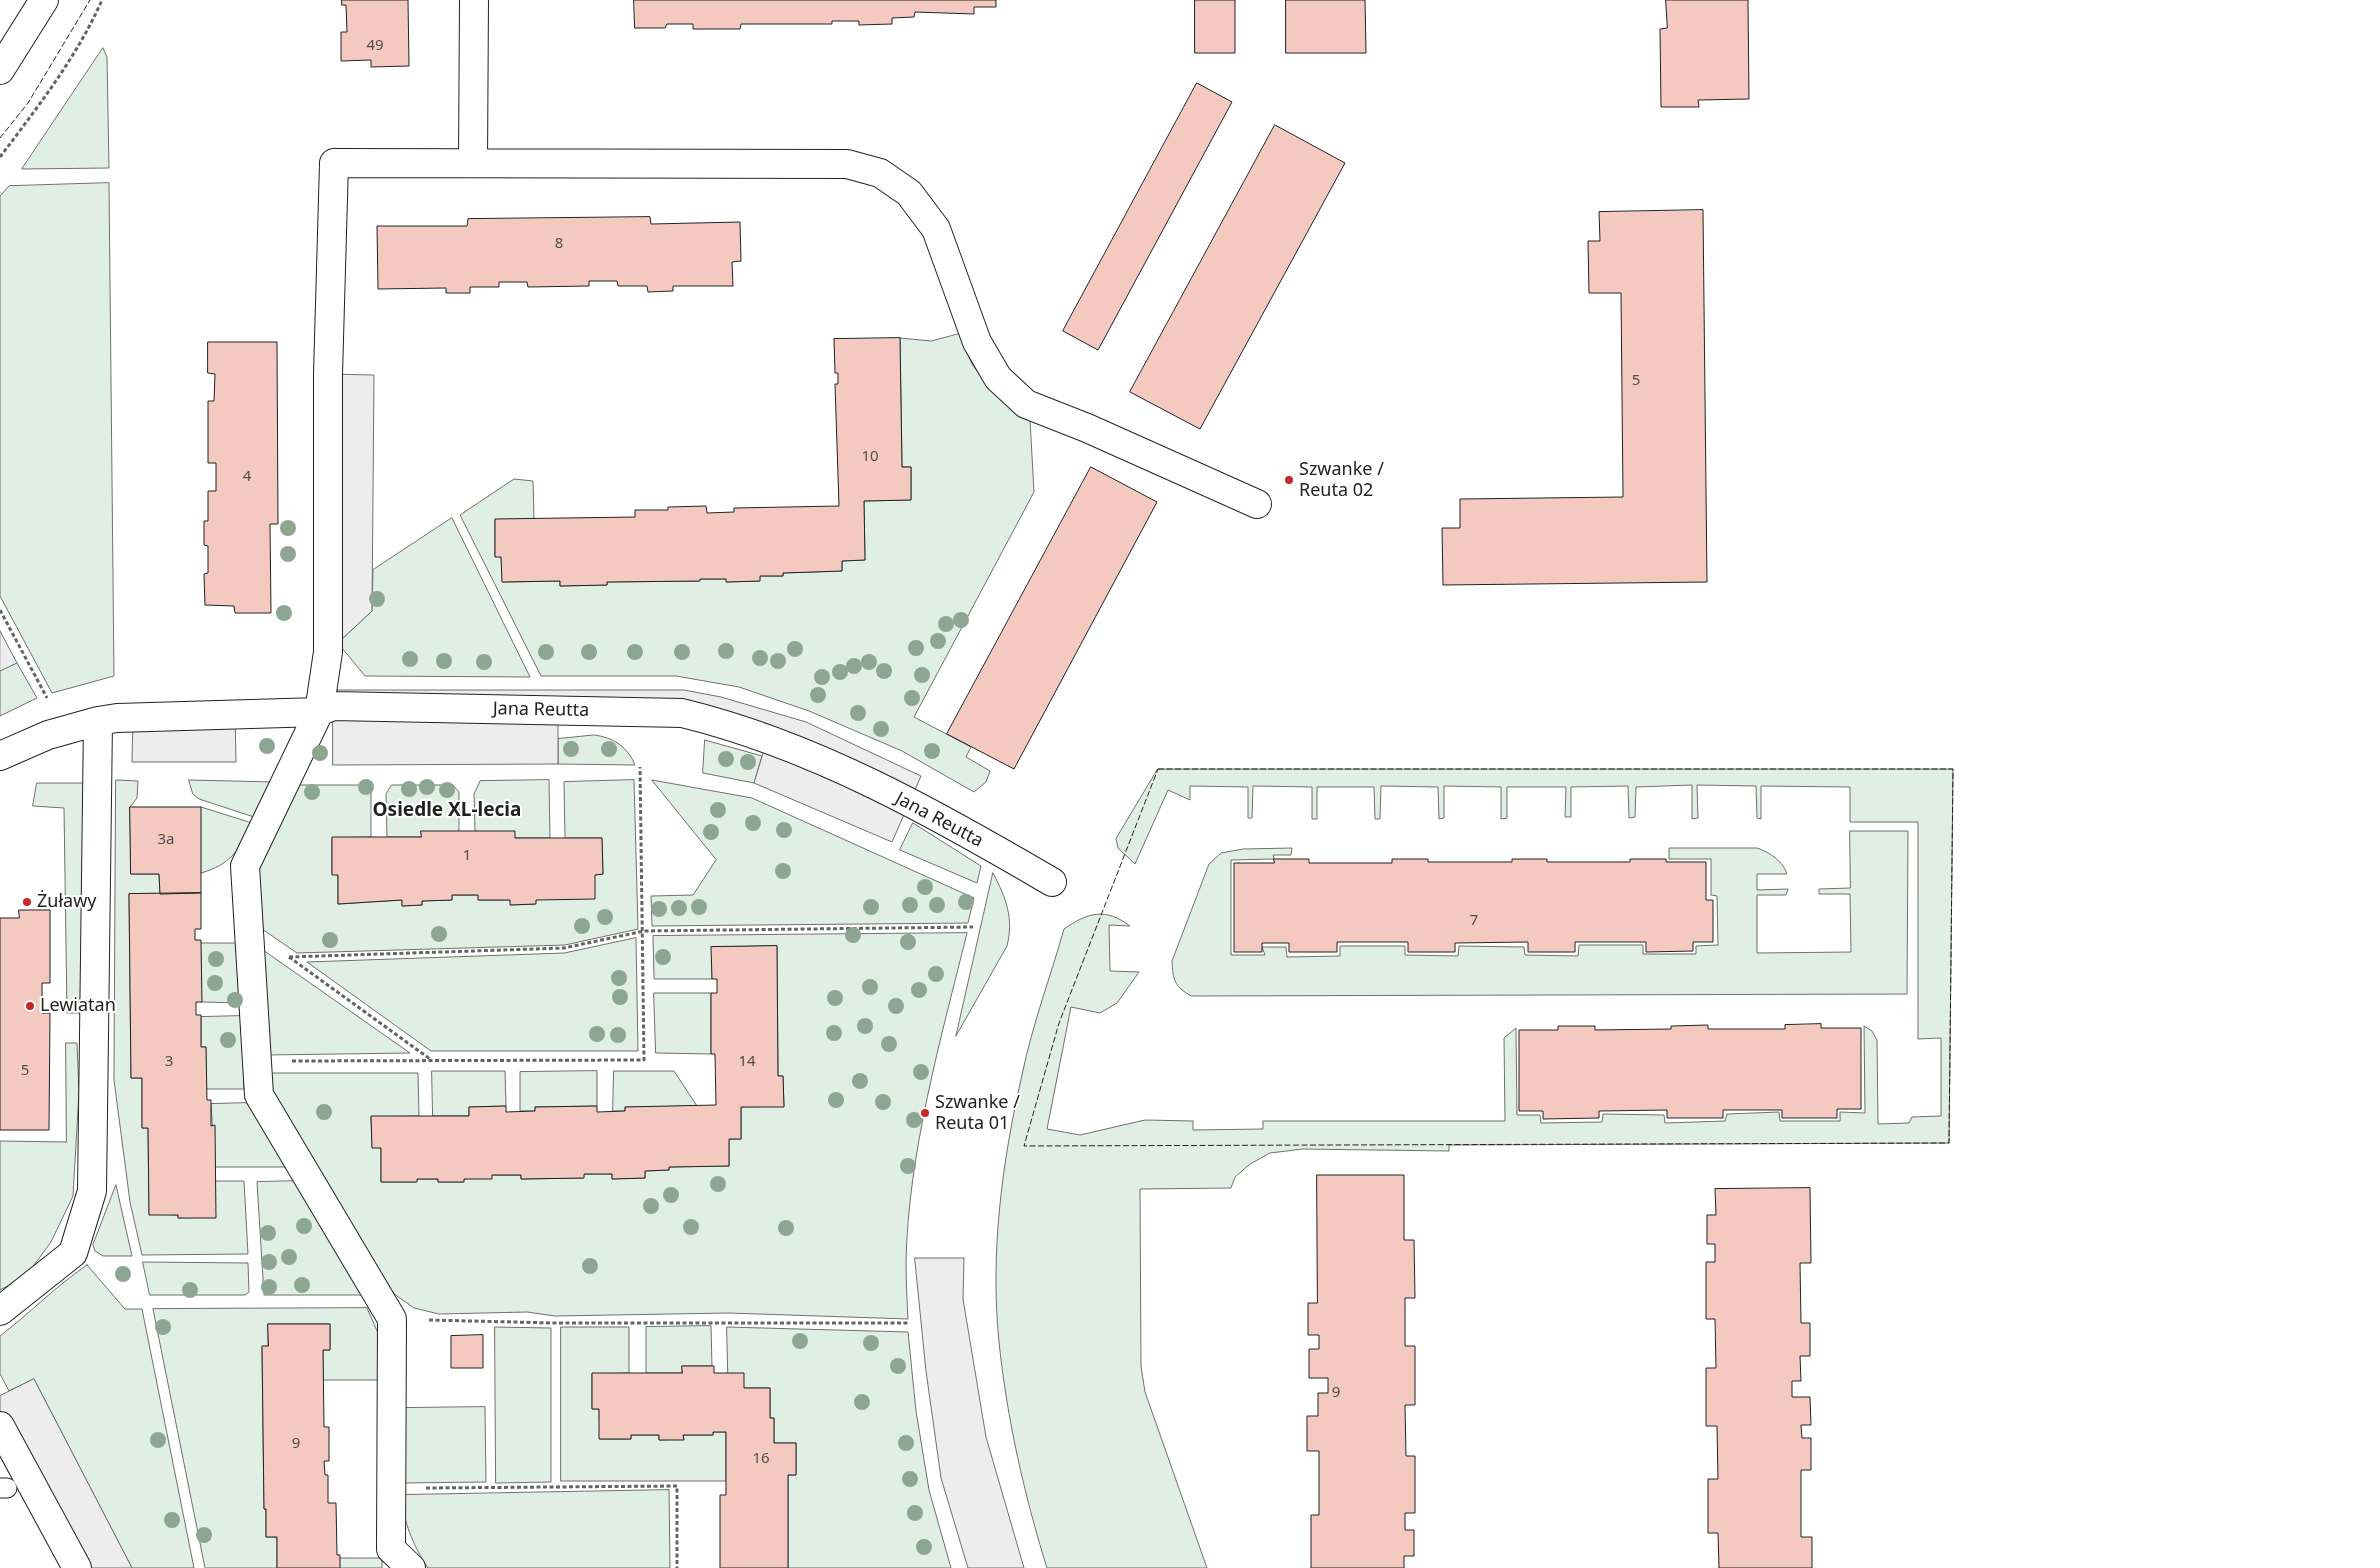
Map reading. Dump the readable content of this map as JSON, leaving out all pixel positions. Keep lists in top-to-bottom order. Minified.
{"streets":{"street":["Jana Reutta"]},"districts":["Osiedle XL-lecia"],"places":["Szwanke / Reuta 02","Żuławy","Lewiatan","Szwanke / Reuta 01"],"house_numbers":["49","8","5","10","4","3a","1","7","3","14","5","9","9","16"]}
